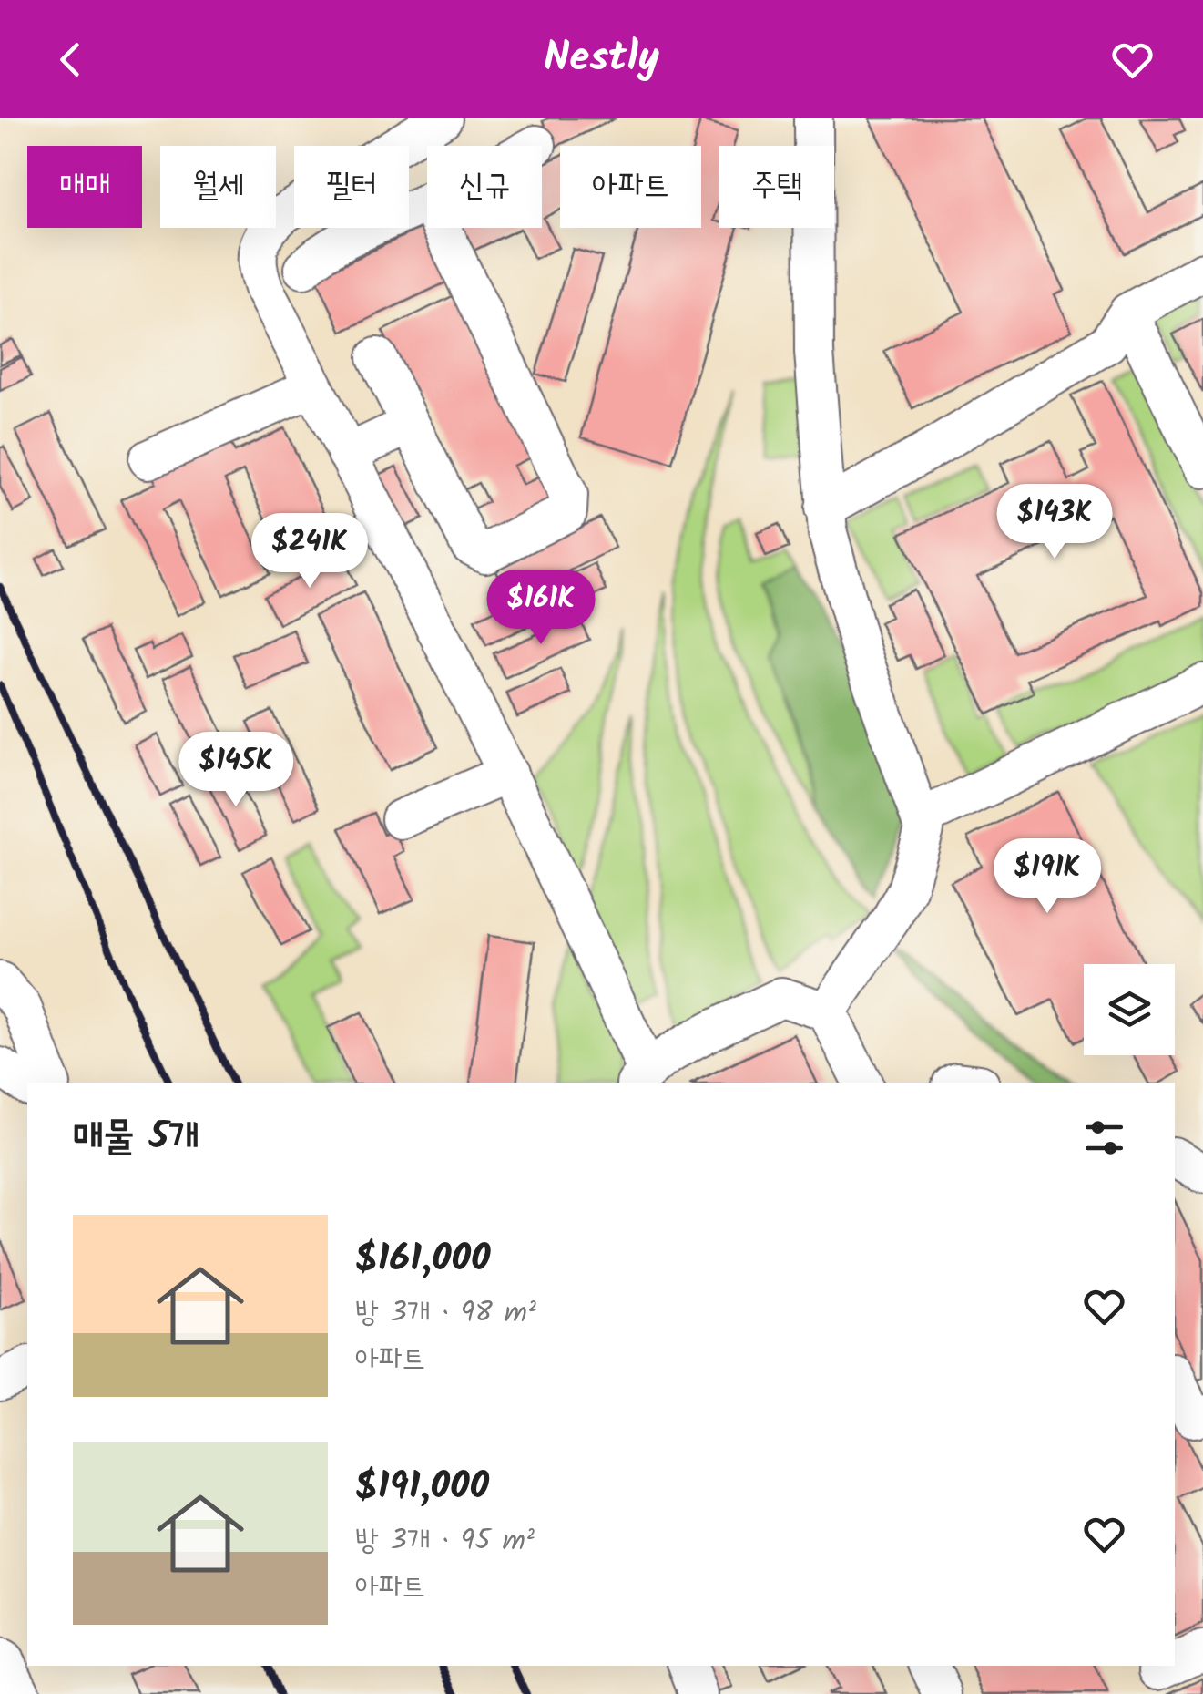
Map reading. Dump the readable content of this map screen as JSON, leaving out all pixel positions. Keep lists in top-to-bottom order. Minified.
{"page":{"header":"Nestly","chip":["매매","월세","필터","신규","아파트","주택"],"price":["$143K","$241K","$161K","$145K","$191K"],"heading":"매물 5개","list":[{"name":"$161,000","note":"방 3개 · 98 m² · 아파트"},{"name":"$191,000","note":"방 3개 · 95 m² · 아파트"}]}}
